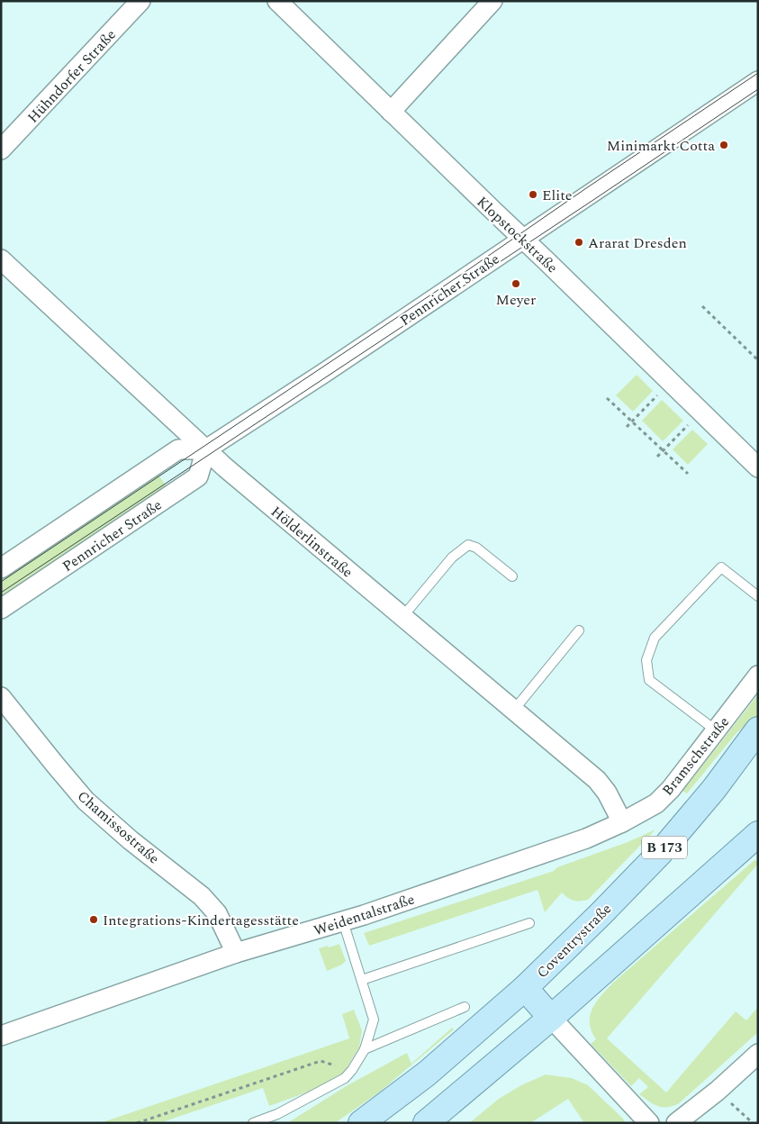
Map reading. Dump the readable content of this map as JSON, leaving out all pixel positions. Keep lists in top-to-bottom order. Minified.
{"streets":{"main road":["B 173","Coventrystraße"],"street":["Hühndorfer Straße","Klopstockstraße","Pennricher Straße","Hölderlinstraße","Bramschstraße","Chamissostraße","Weidentalstraße"]},"crossings":[["Klopstockstraße","Pennricher Straße"],["Pennricher Straße","Hölderlinstraße"],["Hölderlinstraße","Bramschstraße"],["Hölderlinstraße","Weidentalstraße"],["Bramschstraße","Weidentalstraße"],["Chamissostraße","Weidentalstraße"]],"places":["Minimarkt Cotta","Elite","Ararat Dresden","Meyer","Integrations-Kindertagesstätte"]}
